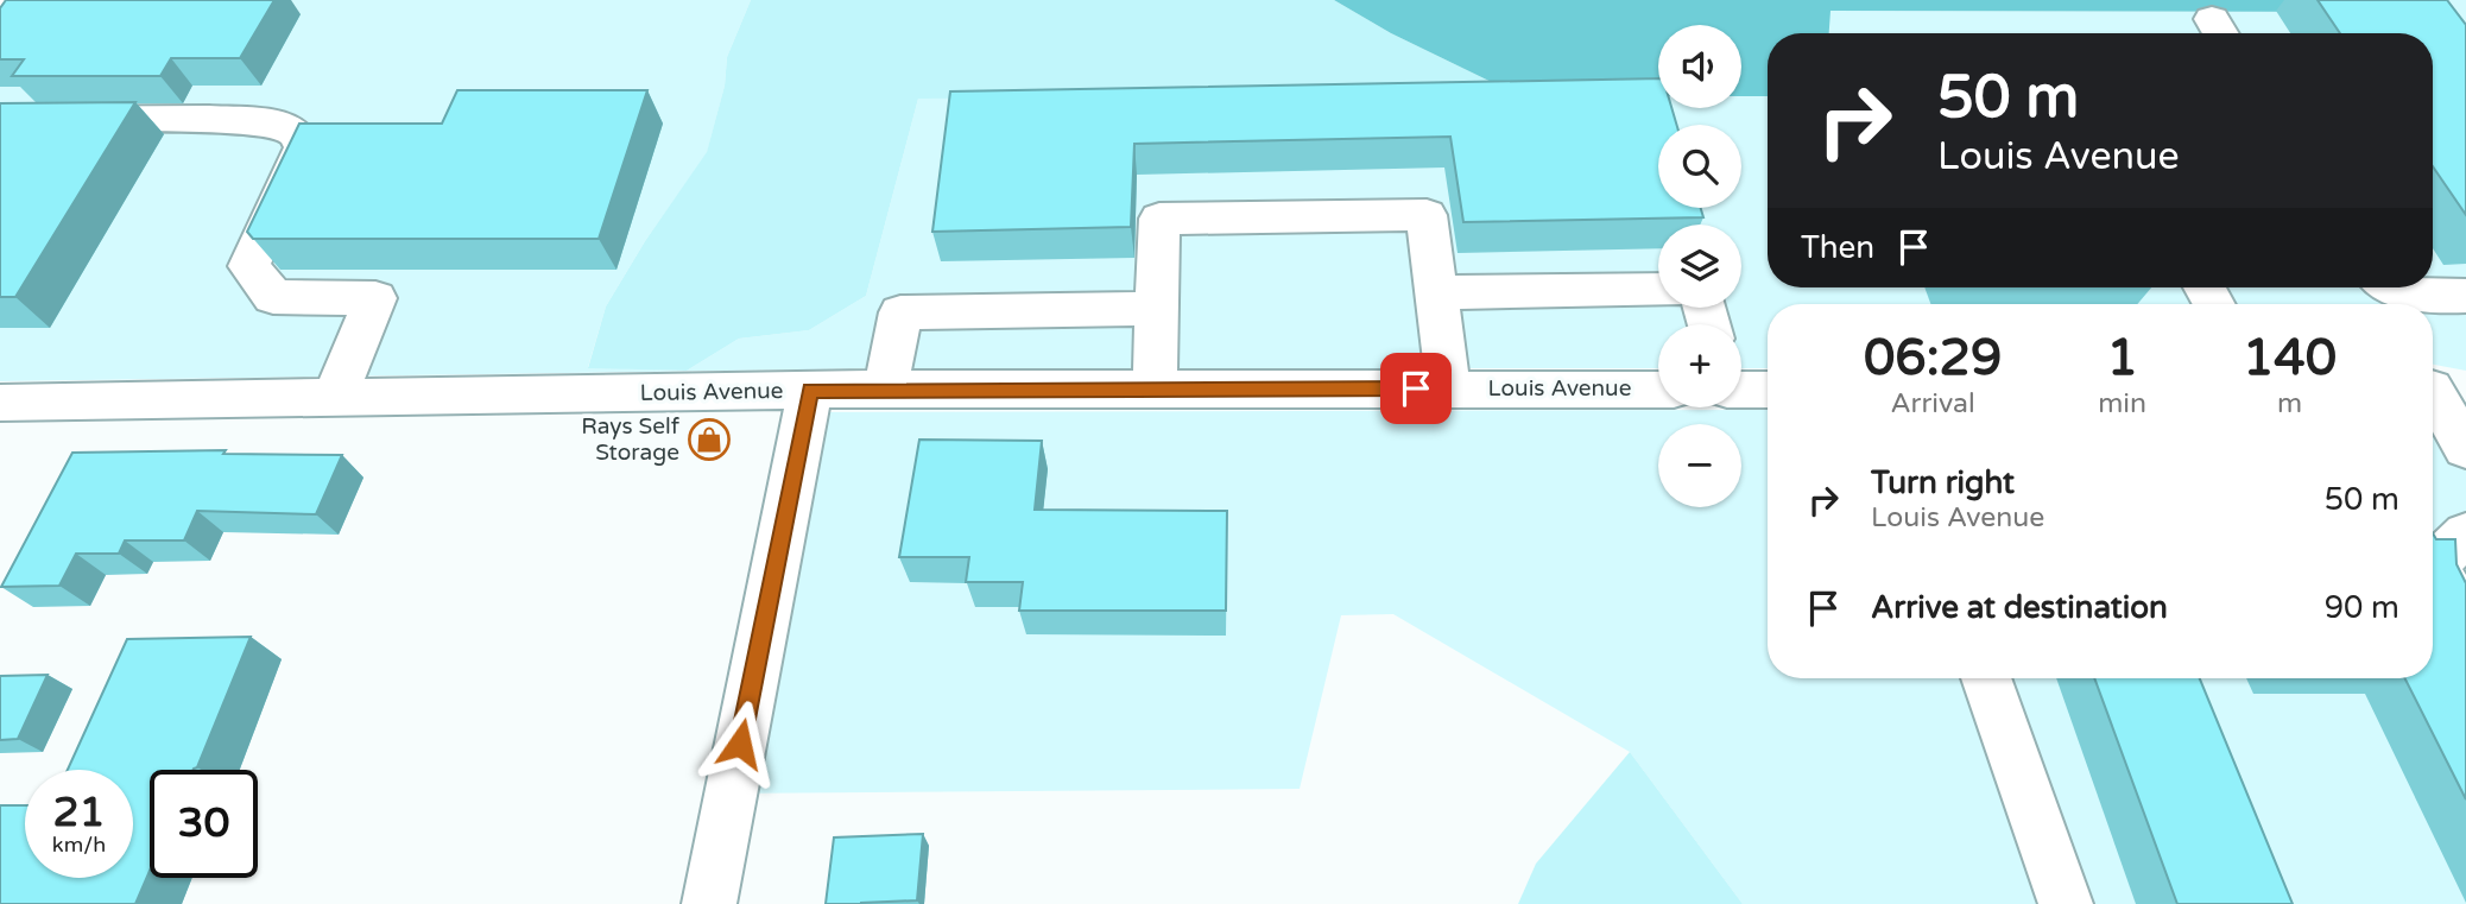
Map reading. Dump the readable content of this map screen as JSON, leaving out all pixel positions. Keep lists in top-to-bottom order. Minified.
{"streets":{"street":["Louis Avenue"]},"places":{"shop":["Rays Self Storage"]},"page":{"map_buttons":["+","−"],"turn":["50 m","Louis Avenue"],"then":"Then","eta":["06:29","Arrival","1","min","140","m"],"list":[{"name":"Turn right","note":"Louis Avenue","value":"50 m"},{"name":"Arrive at destination","value":"90 m"}],"speed":"21 km/h","limit":"30"}}
